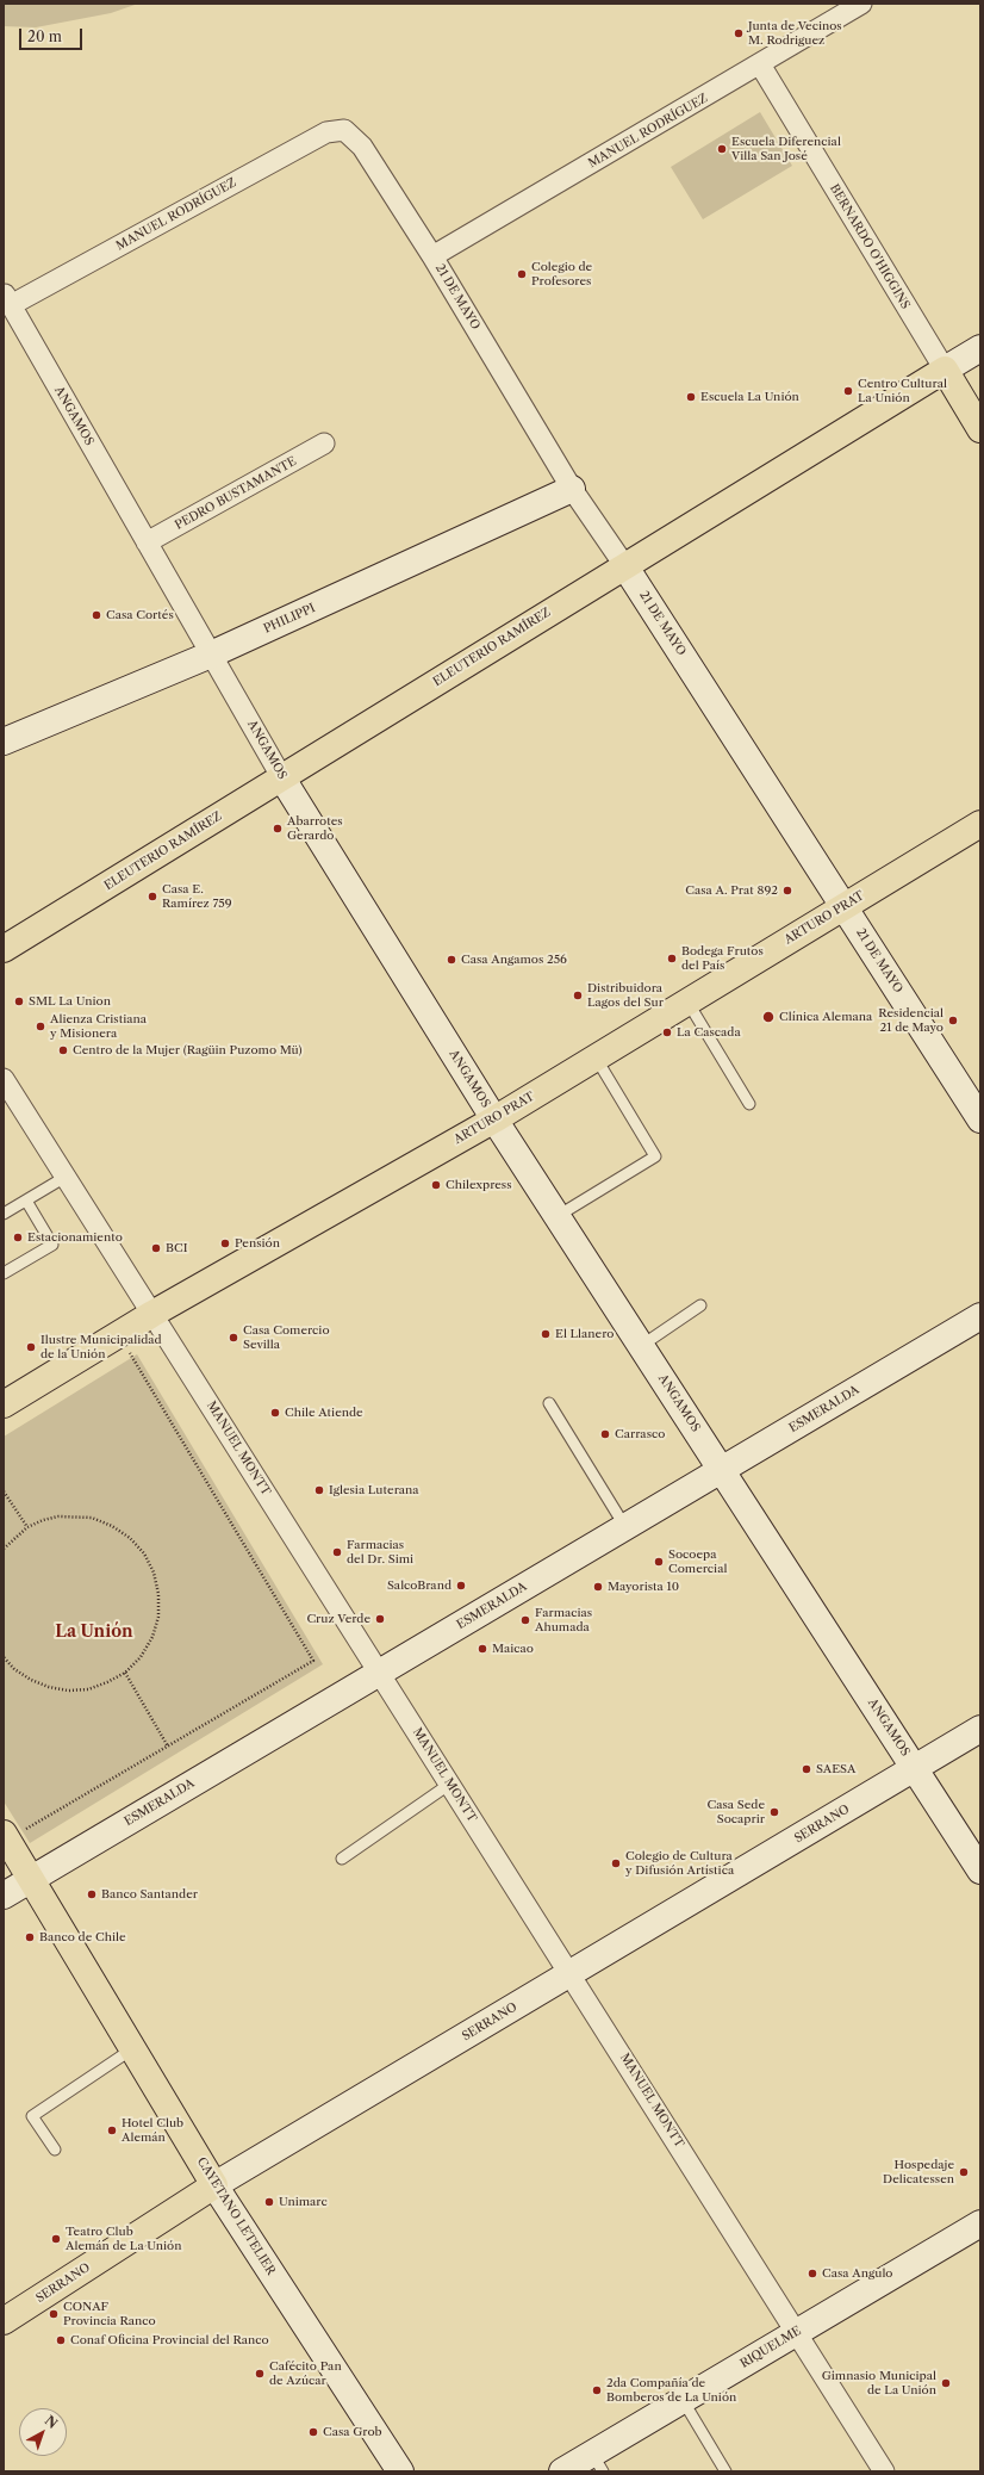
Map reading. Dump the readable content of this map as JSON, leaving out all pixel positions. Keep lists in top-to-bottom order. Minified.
{"streets":{"main road":["BERNARDO O'HIGGINS","ELEUTERIO RAMÍREZ","ARTURO PRAT","SERRANO","CAYETANO LETELIER"],"street":["MANUEL RODRÍGUEZ","21 DE MAYO","ANGAMOS","PEDRO BUSTAMANTE","PHILIPPI","ESMERALDA","MANUEL MONTT","RIQUELME"]},"crossings":[["MANUEL RODRÍGUEZ","BERNARDO O'HIGGINS"],["MANUEL RODRÍGUEZ","21 DE MAYO"],["MANUEL RODRÍGUEZ","ANGAMOS"],["BERNARDO O'HIGGINS","ELEUTERIO RAMÍREZ"],["21 DE MAYO","PHILIPPI"],["21 DE MAYO","ELEUTERIO RAMÍREZ"],["21 DE MAYO","ARTURO PRAT"],["ANGAMOS","PEDRO BUSTAMANTE"],["ANGAMOS","PHILIPPI"],["ANGAMOS","ELEUTERIO RAMÍREZ"],["ANGAMOS","ARTURO PRAT"],["ANGAMOS","ESMERALDA"],["ANGAMOS","SERRANO"],["ARTURO PRAT","MANUEL MONTT"],["ESMERALDA","MANUEL MONTT"],["ESMERALDA","CAYETANO LETELIER"],["MANUEL MONTT","SERRANO"],["MANUEL MONTT","RIQUELME"],["SERRANO","CAYETANO LETELIER"]],"districts":["La Unión"],"places":["Junta de Vecinos M. Rodriguez","Escuela Diferencial Villa San José","Colegio de Profesores","Centro Cultural La Unión","Escuela La Unión","Casa Cortés","Abarrotes Gerardo","Casa A. Prat 892","Casa E. Ramírez 759","Bodega Frutos del País","Casa Angamos 256","Distribuidora Lagos del Sur","SML La Union","Clínica Alemana","Residencial 21 de Mayo","Alienza Cristiana y Misionera","La Cascada","Centro de la Mujer (Ragüin Puzomo Mü)","Chilexpress","Estacionamiento","Pensión","BCI","El Llanero","Casa Comercio Sevilla","Ilustre Municipalidad de la Unión","Chile Atiende","Carrasco","Iglesia Luterana","Farmacias del Dr. Simi","Socoepa Comercial","SalcoBrand","Mayorista 10","Cruz Verde","Farmacias Ahumada","Maicao","SAESA","Casa Sede Socaprir","Colegio de Cultura y Difusión Artística","Banco Santander","Banco de Chile","Hotel Club Alemán","Hospedaje Delicatessen","Unimarc","Teatro Club Alemán de La Unión","Casa Angulo","CONAF Provincia Ranco","Conaf Oficina Provincial del Ranco","Cafécito Pan de Azúcar","Gimnasio Municipal de La Unión","2da Compañía de Bomberos de La Unión","Casa Grob"],"scale_bar":"20 m","north":"top right"}
